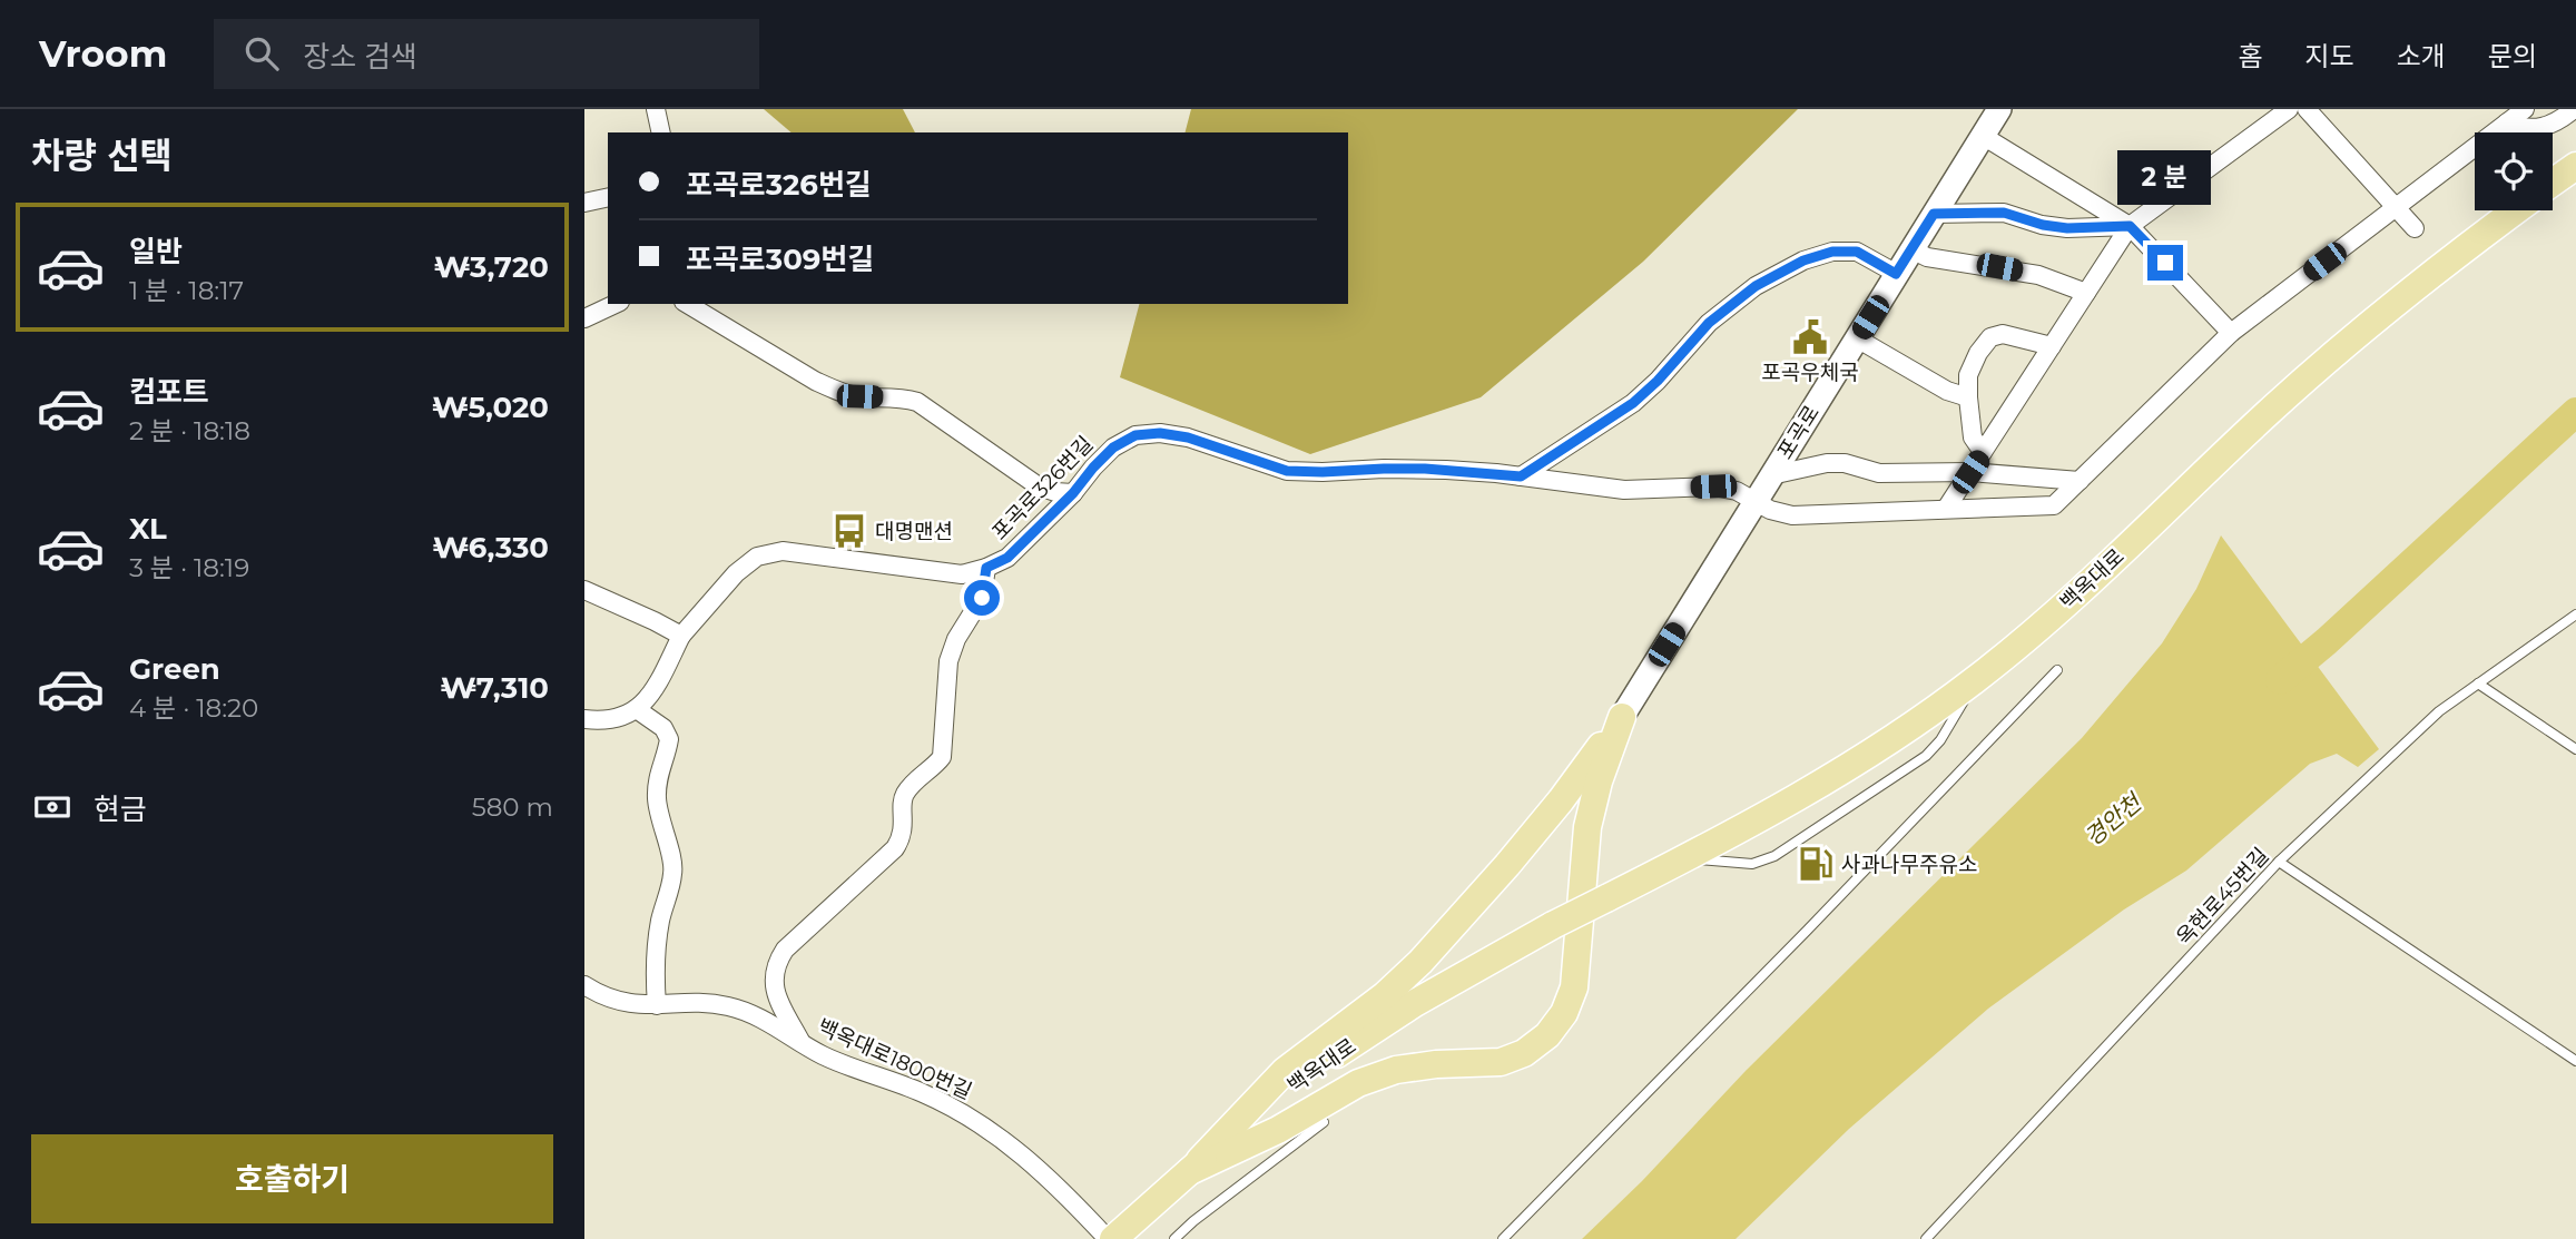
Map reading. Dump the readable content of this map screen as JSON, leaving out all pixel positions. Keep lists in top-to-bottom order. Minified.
{"streets":{"main road":["백옥대로"],"street":["포곡로","포곡로326번길","백옥대로1800번길"],"lane":["옥현로45번길"]},"crossings":[["포곡로","포곡로326번길"],["백옥대로","백옥대로1800번길"]],"water":["경안천"],"places":{"public building":["포곡우체국"],"bus stop":["대명맨션"],"fuel station":["사과나무주유소"]},"page":{"header":"Vroom","search":"장소 검색","nav":["홈","지도","소개","문의"],"heading":"차량 선택","banner":["포곡로326번길","포곡로309번길"],"bubble":"2 분","list":[{"name":"일반","note":"1 분 · 18:17","value":"₩3,720"},{"name":"컴포트","note":"2 분 · 18:18","value":"₩5,020"},{"name":"XL","note":"3 분 · 18:19","value":"₩6,330"},{"name":"Green","note":"4 분 · 18:20","value":"₩7,310"}],"pay":["현금","580 m"],"buttons":"호출하기"}}
